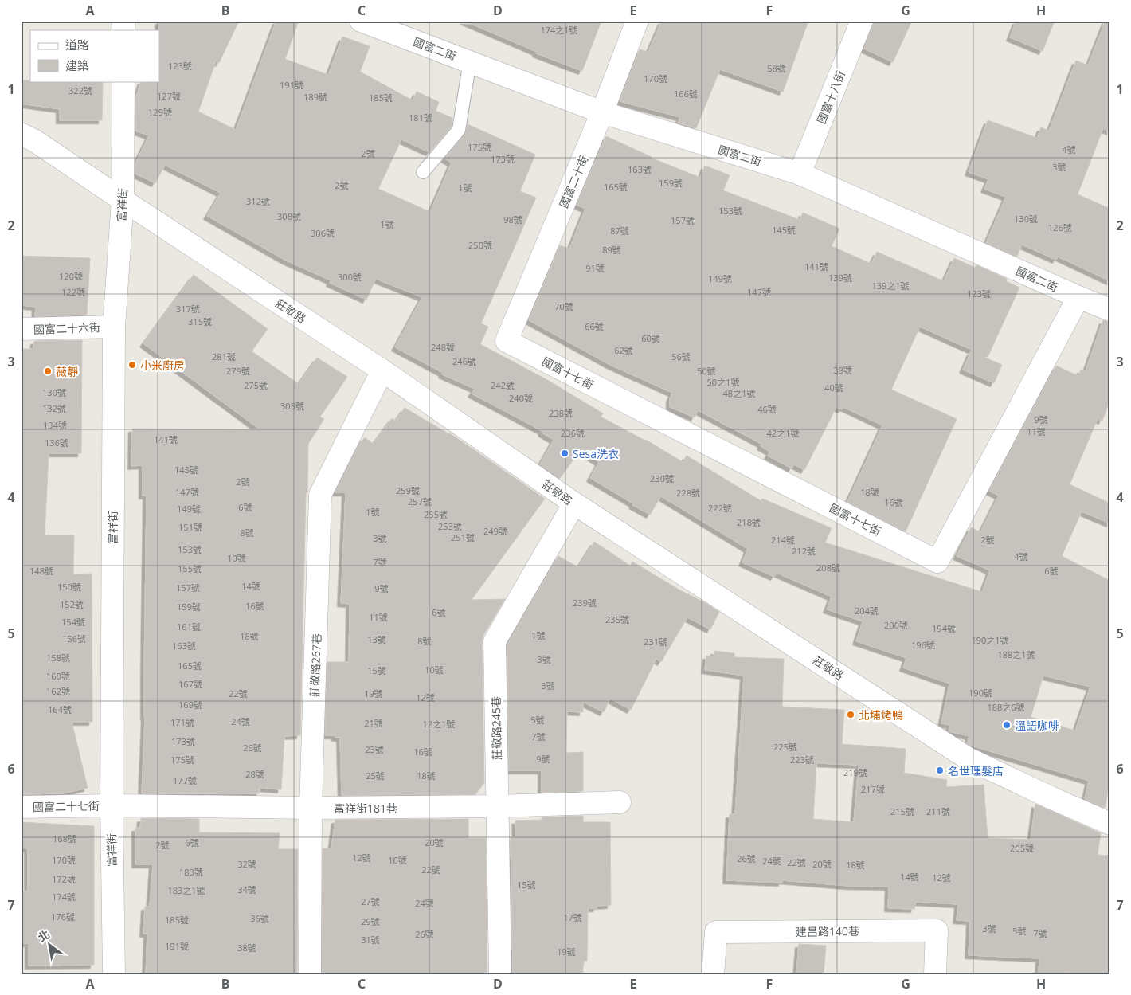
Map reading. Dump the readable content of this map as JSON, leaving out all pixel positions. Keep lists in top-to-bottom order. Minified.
{"streets":{"street":["國富二街","國富十八街","國富二十街","富祥街","莊敬路","國富二十六街","國富十七街","莊敬路267巷","莊敬路245巷","國富二十七街","富祥街181巷","建昌路140巷"]},"crossings":[["國富二街","國富十八街"],["國富二街","國富二十街"],["國富二街","國富十七街"],["國富二十街","國富十七街"],["富祥街","莊敬路"],["富祥街","國富二十六街"],["富祥街","國富二十七街"],["富祥街","富祥街181巷"],["莊敬路","莊敬路267巷"],["莊敬路","莊敬路245巷"],["莊敬路267巷","富祥街181巷"],["莊敬路245巷","富祥街181巷"],["國富二十七街","富祥街181巷"]],"places":["小米廚房","薇靜","Sesa洗衣","北埔烤鴨","溫語咖啡","名世理髮店"],"house_numbers":["174之1號","123號","58號","170號","191號","322號","166號","127號","189號","185號","129號","181號","175號","4號","2號","173號","3號","163號","159號","2號","165號","1號","312號","153號","308號","130號","98號","157號","1號","126號","145號","87號","306號","250號","89號","141號","91號","120號","300號","139號","149號","139之1號","122號","147號","123號","70號","317號","315號","66號","60號","248號","62號","281號","56號","246號","38號","279號","50號","50之1號","275號","242號","40號","130號","48之1號","240號","303號","132號","46號","238號","9號","134號","11號","236號","42之1號","141號","136號","145號","230號","2號","259號","147號","18號","228號","257號","16號","6號","222號","149號","1號","255號","218號","253號","151號","249號","8號","251號","3號","214號","2號","153號","212號","4號","10號","7號","208號","155號","148號","6號","14號","150號","157號","9號","239號","152號","16號","159號","204號","6號","11號","235號","154號","200號","161號","194號","1號","18號","156號","13號","190之1號","8號","231號","196號","163號","188之1號","158號","3號","165號","10號","15號","160號","167號","3號","162號","190號","22號","19號","12號","169號","188之6號","164號","5號","24號","171號","21號","12之1號","7號","173號","225號","26號","23號","16號","9號","175號","223號","219號","28號","25號","18號","177號","217號","215號","211號","168號","6號","20號","2號","205號","12號","26號","170號","16號","24號","22號","32號","20號","18號","22號","183號","14號","12號","172號","15號","34號","183之1號","174號","27號","24號","176號","17號","36號","185號","29號","3號","5號","7號","26號","31號","191號","38號","19號"],"legend":["道路","建築"],"north":"top left","grid":{"columns":["A","B","C","D","E","F","G","H"],"rows":["1","2","3","4","5","6","7"]}}
